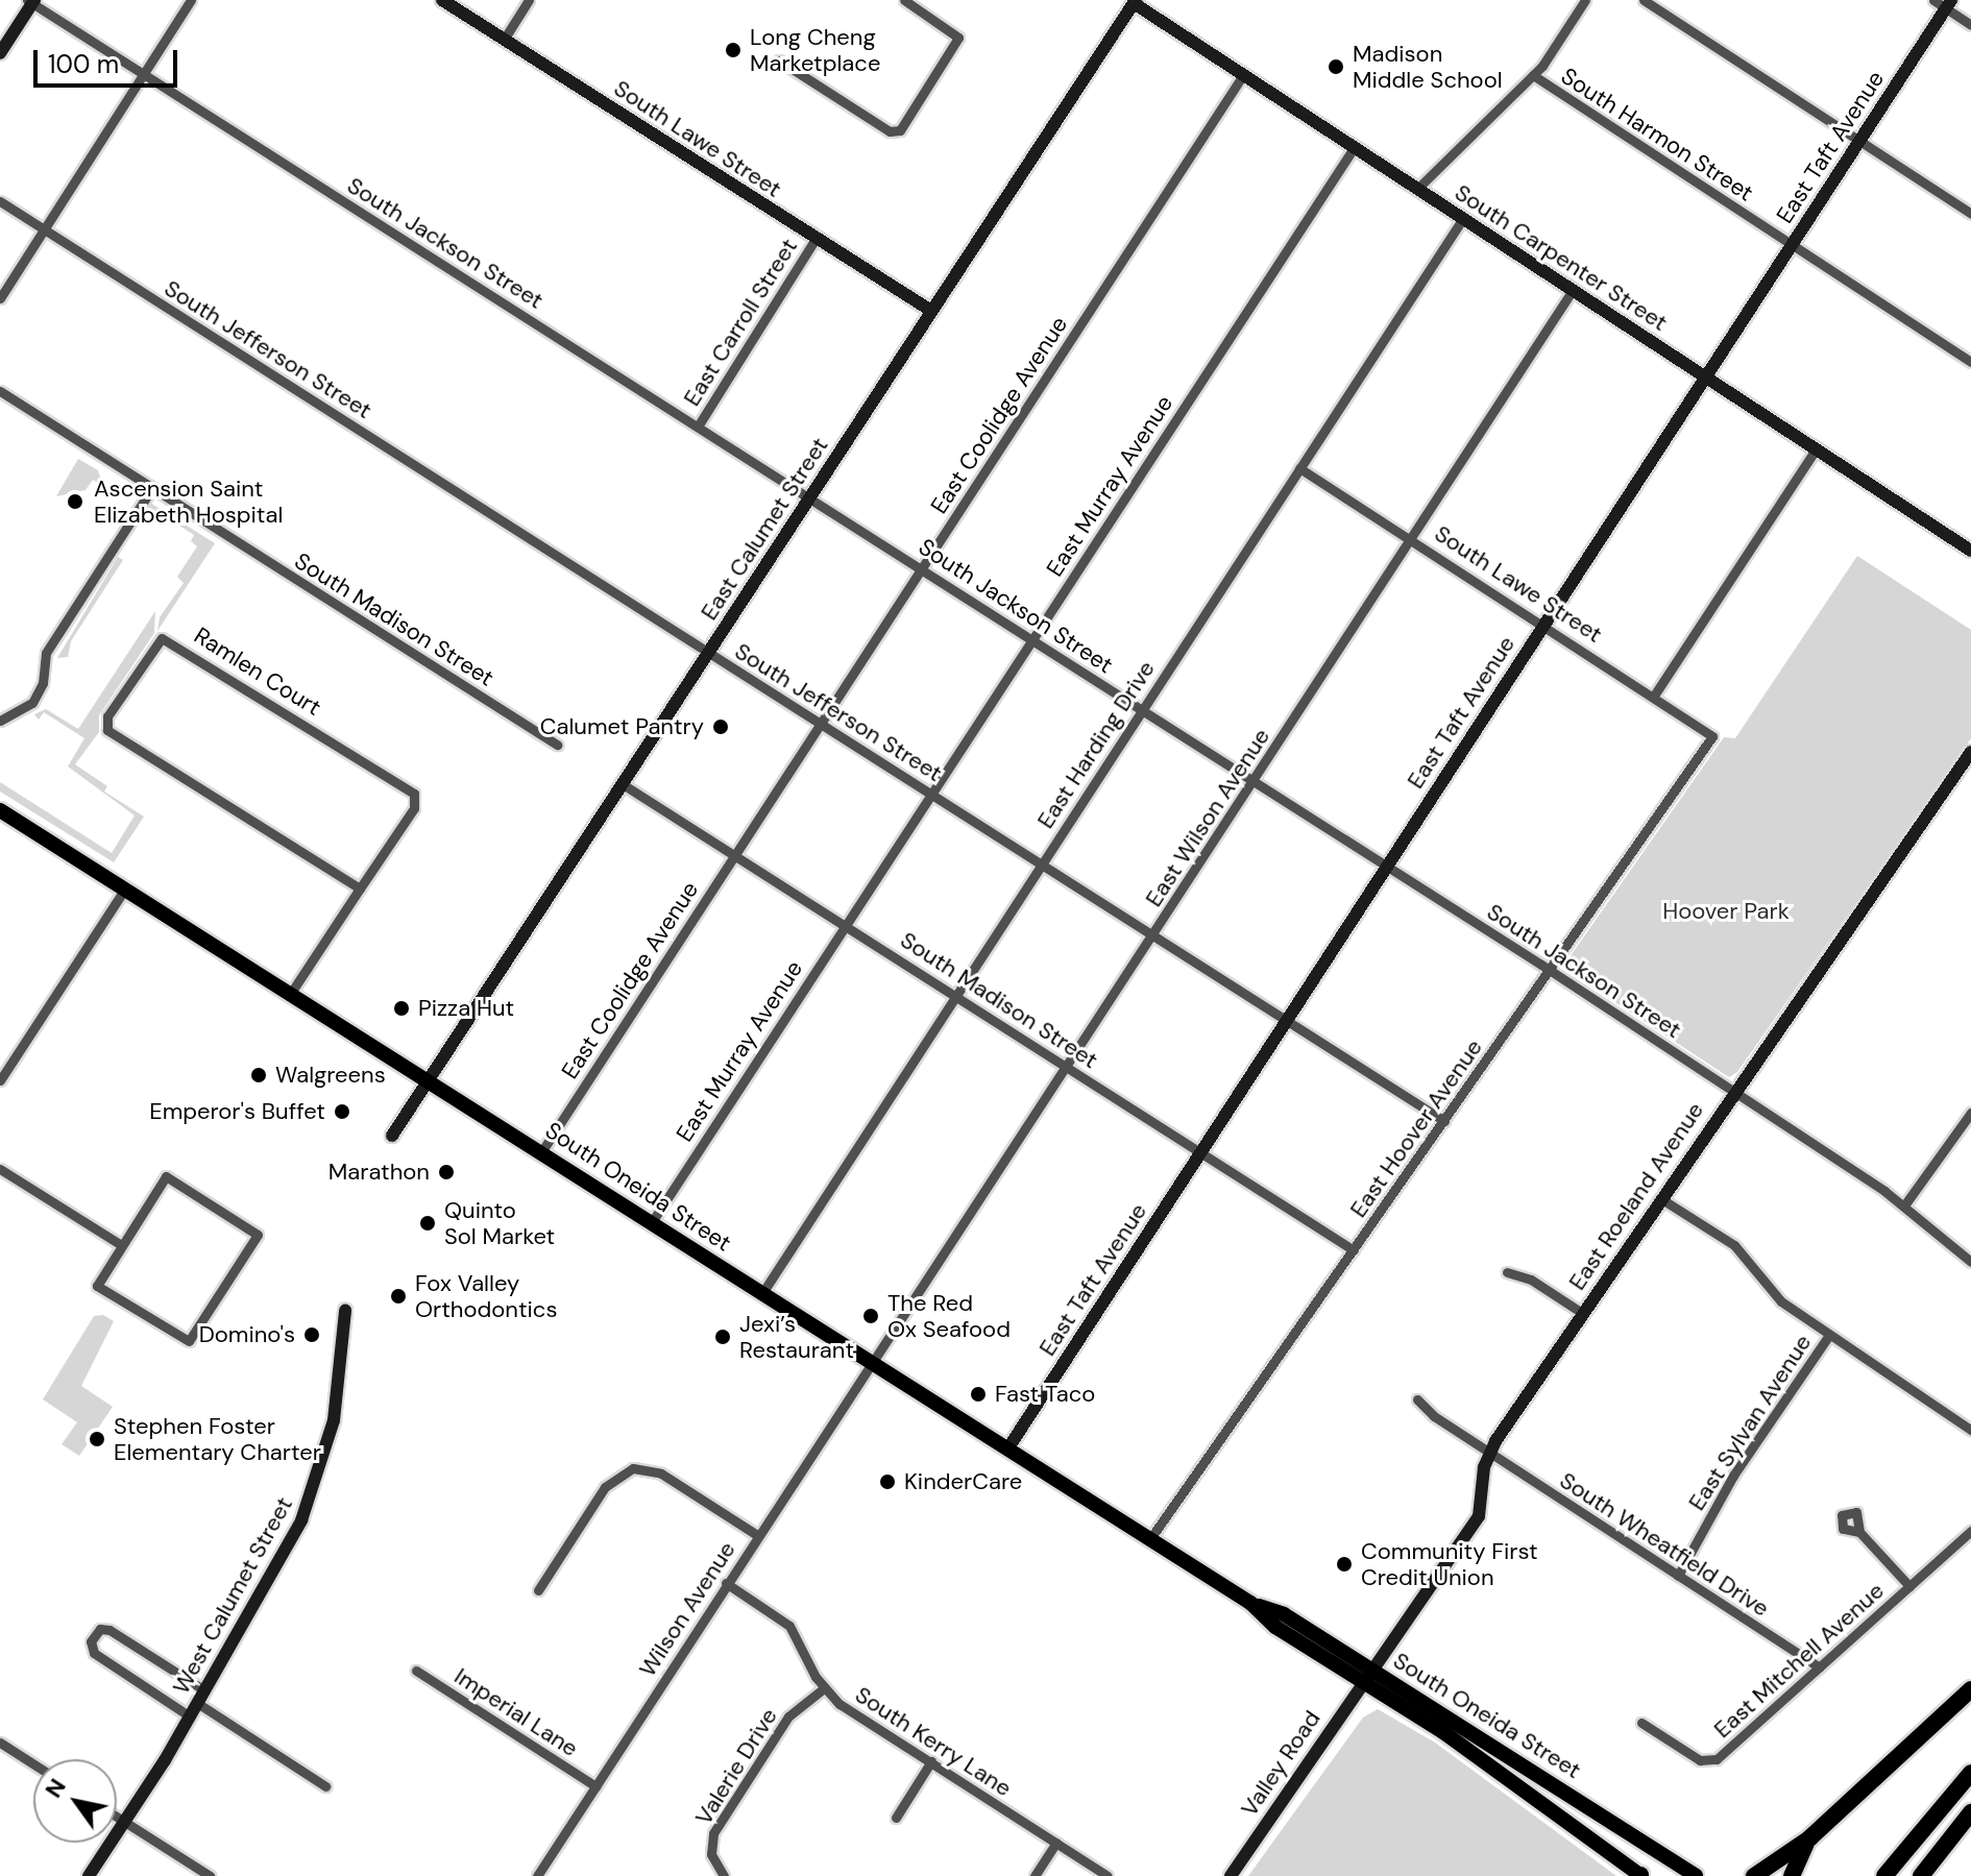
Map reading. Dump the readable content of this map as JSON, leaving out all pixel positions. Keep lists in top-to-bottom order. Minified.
{"streets":{"main road":["South Oneida Street"],"street":["South Harmon Street","South Lawe Street","East Taft Avenue","South Jackson Street","South Carpenter Street","East Carroll Street","South Jefferson Street","East Coolidge Avenue","East Murray Avenue","East Calumet Street","South Madison Street","Ramlen Court","East Harding Drive","East Wilson Avenue","East Hoover Avenue","East Roeland Avenue","East Sylvan Avenue","South Wheatfield Drive","West Calumet Street","Wilson Avenue","East Mitchell Avenue","Imperial Lane","South Kerry Lane","Valley Road","Valerie Drive"]},"crossings":[["South Harmon Street","East Taft Avenue"],["South Lawe Street","East Taft Avenue"],["South Lawe Street","East Carroll Street"],["South Lawe Street","East Calumet Street"],["South Lawe Street","East Harding Drive"],["South Lawe Street","East Wilson Avenue"],["South Lawe Street","East Hoover Avenue"],["East Taft Avenue","South Jackson Street"],["East Taft Avenue","South Carpenter Street"],["East Taft Avenue","South Jefferson Street"],["East Taft Avenue","South Madison Street"],["East Taft Avenue","South Oneida Street"],["South Jackson Street","East Carroll Street"],["South Jackson Street","East Coolidge Avenue"],["South Jackson Street","East Murray Avenue"],["South Jackson Street","East Calumet Street"],["South Jackson Street","East Harding Drive"],["South Jackson Street","East Wilson Avenue"],["South Jackson Street","East Hoover Avenue"],["South Jackson Street","East Roeland Avenue"],["South Carpenter Street","East Coolidge Avenue"],["South Carpenter Street","East Murray Avenue"],["South Carpenter Street","East Calumet Street"],["South Carpenter Street","East Harding Drive"],["South Carpenter Street","East Wilson Avenue"],["South Jefferson Street","East Coolidge Avenue"],["South Jefferson Street","East Murray Avenue"],["South Jefferson Street","East Calumet Street"],["South Jefferson Street","East Harding Drive"],["South Jefferson Street","East Wilson Avenue"],["South Jefferson Street","East Hoover Avenue"],["East Coolidge Avenue","South Madison Street"],["East Coolidge Avenue","South Oneida Street"],["East Murray Avenue","South Madison Street"],["East Murray Avenue","South Oneida Street"],["East Calumet Street","South Madison Street"],["East Calumet Street","South Oneida Street"],["South Madison Street","East Harding Drive"],["South Madison Street","East Wilson Avenue"],["South Madison Street","East Hoover Avenue"],["Ramlen Court","South Oneida Street"],["East Harding Drive","South Oneida Street"],["East Wilson Avenue","South Oneida Street"],["East Wilson Avenue","Wilson Avenue"],["East Hoover Avenue","South Oneida Street"],["South Oneida Street","East Roeland Avenue"],["South Oneida Street","Wilson Avenue"],["South Oneida Street","Valley Road"],["East Roeland Avenue","South Wheatfield Drive"],["East Roeland Avenue","Valley Road"],["East Sylvan Avenue","South Wheatfield Drive"],["South Wheatfield Drive","East Mitchell Avenue"],["Wilson Avenue","Imperial Lane"],["Wilson Avenue","South Kerry Lane"],["South Kerry Lane","Valerie Drive"]],"parks":["Hoover Park"],"places":["Long Cheng Marketplace","Madison Middle School","Ascension Saint Elizabeth Hospital","Calumet Pantry","Pizza Hut","Walgreens","Emperor's Buffet","Marathon","Quinto Sol Market","Fox Valley Orthodontics","The Red Ox Seafood","Domino's","Jexi’s Restaurant","Fast Taco","Stephen Foster Elementary Charter","KinderCare","Community First Credit Union"],"scale_bar":"100 m","north":"top left"}
